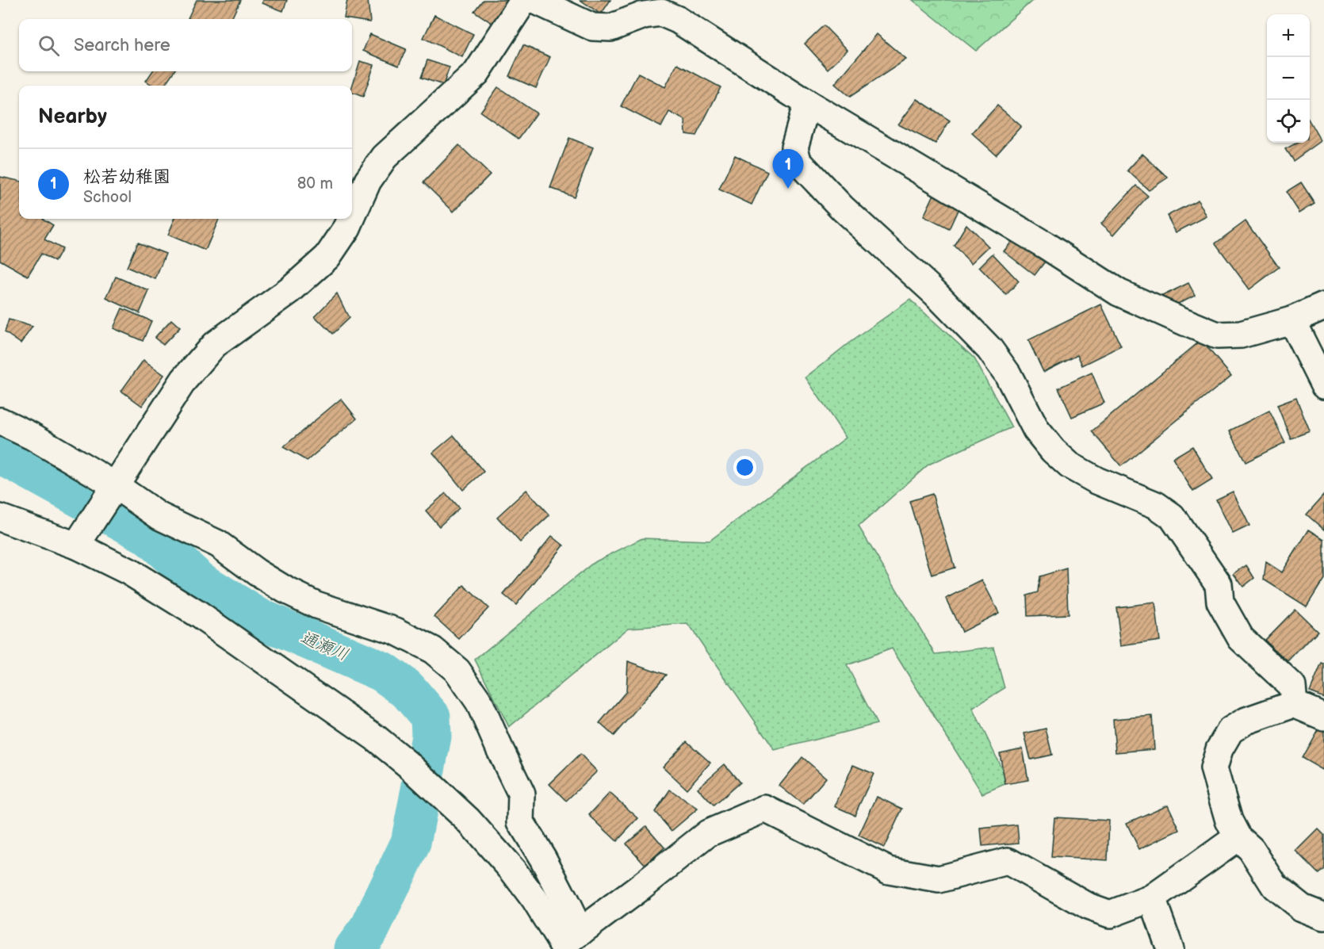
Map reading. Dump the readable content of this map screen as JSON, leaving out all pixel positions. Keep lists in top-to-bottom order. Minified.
{"water":["通瀬川"],"page":{"map_buttons":["+","−"],"search":"Search here","heading":"Nearby","list":[{"mark":"1","name":"松若幼稚園","note":"School","value":"80 m"}],"pins":"1"}}
